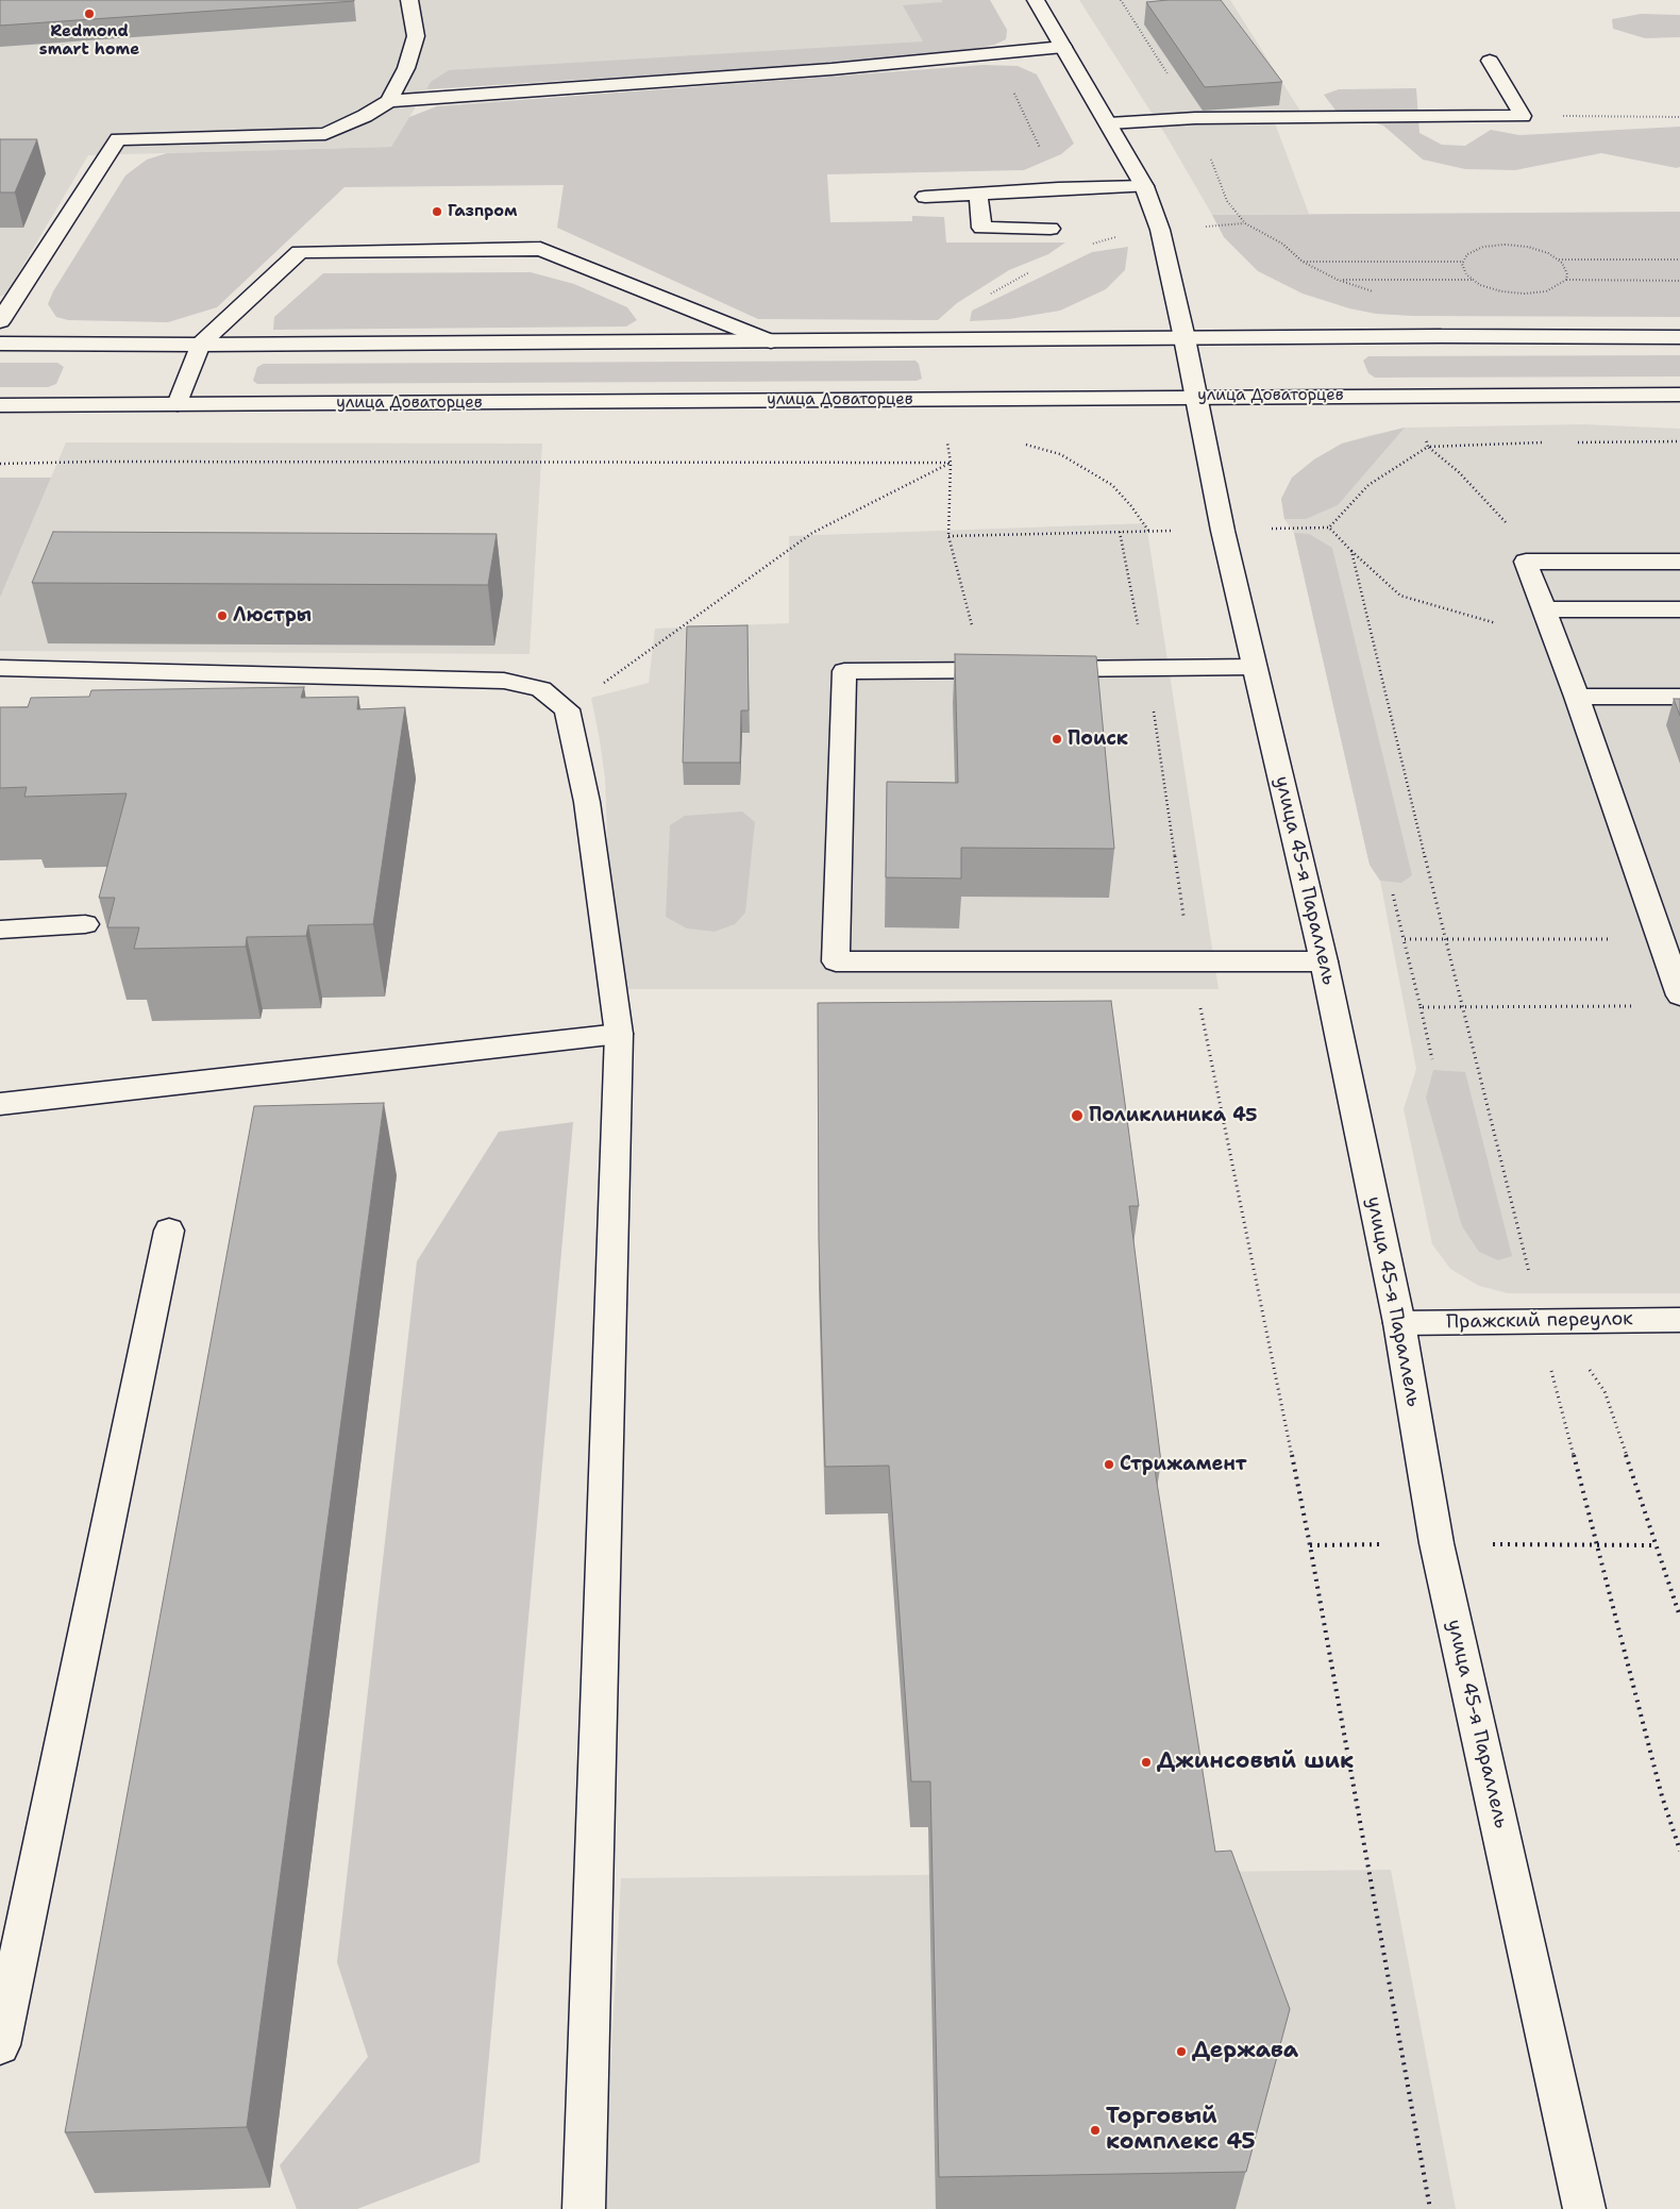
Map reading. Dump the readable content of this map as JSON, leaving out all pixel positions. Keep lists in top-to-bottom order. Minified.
{"streets":{"main road":["улица Доваторцев","улица 45-я Параллель","Пражский переулок"]},"crossings":[["улица Доваторцев","улица 45-я Параллель"],["улица 45-я Параллель","Пражский переулок"]],"places":["Redmond smart home","Газпром","Люстры","Поиск","Поликлиника 45","Стрижамент","Джинсовый шик","Держава","Торговый комплекс 45"]}
